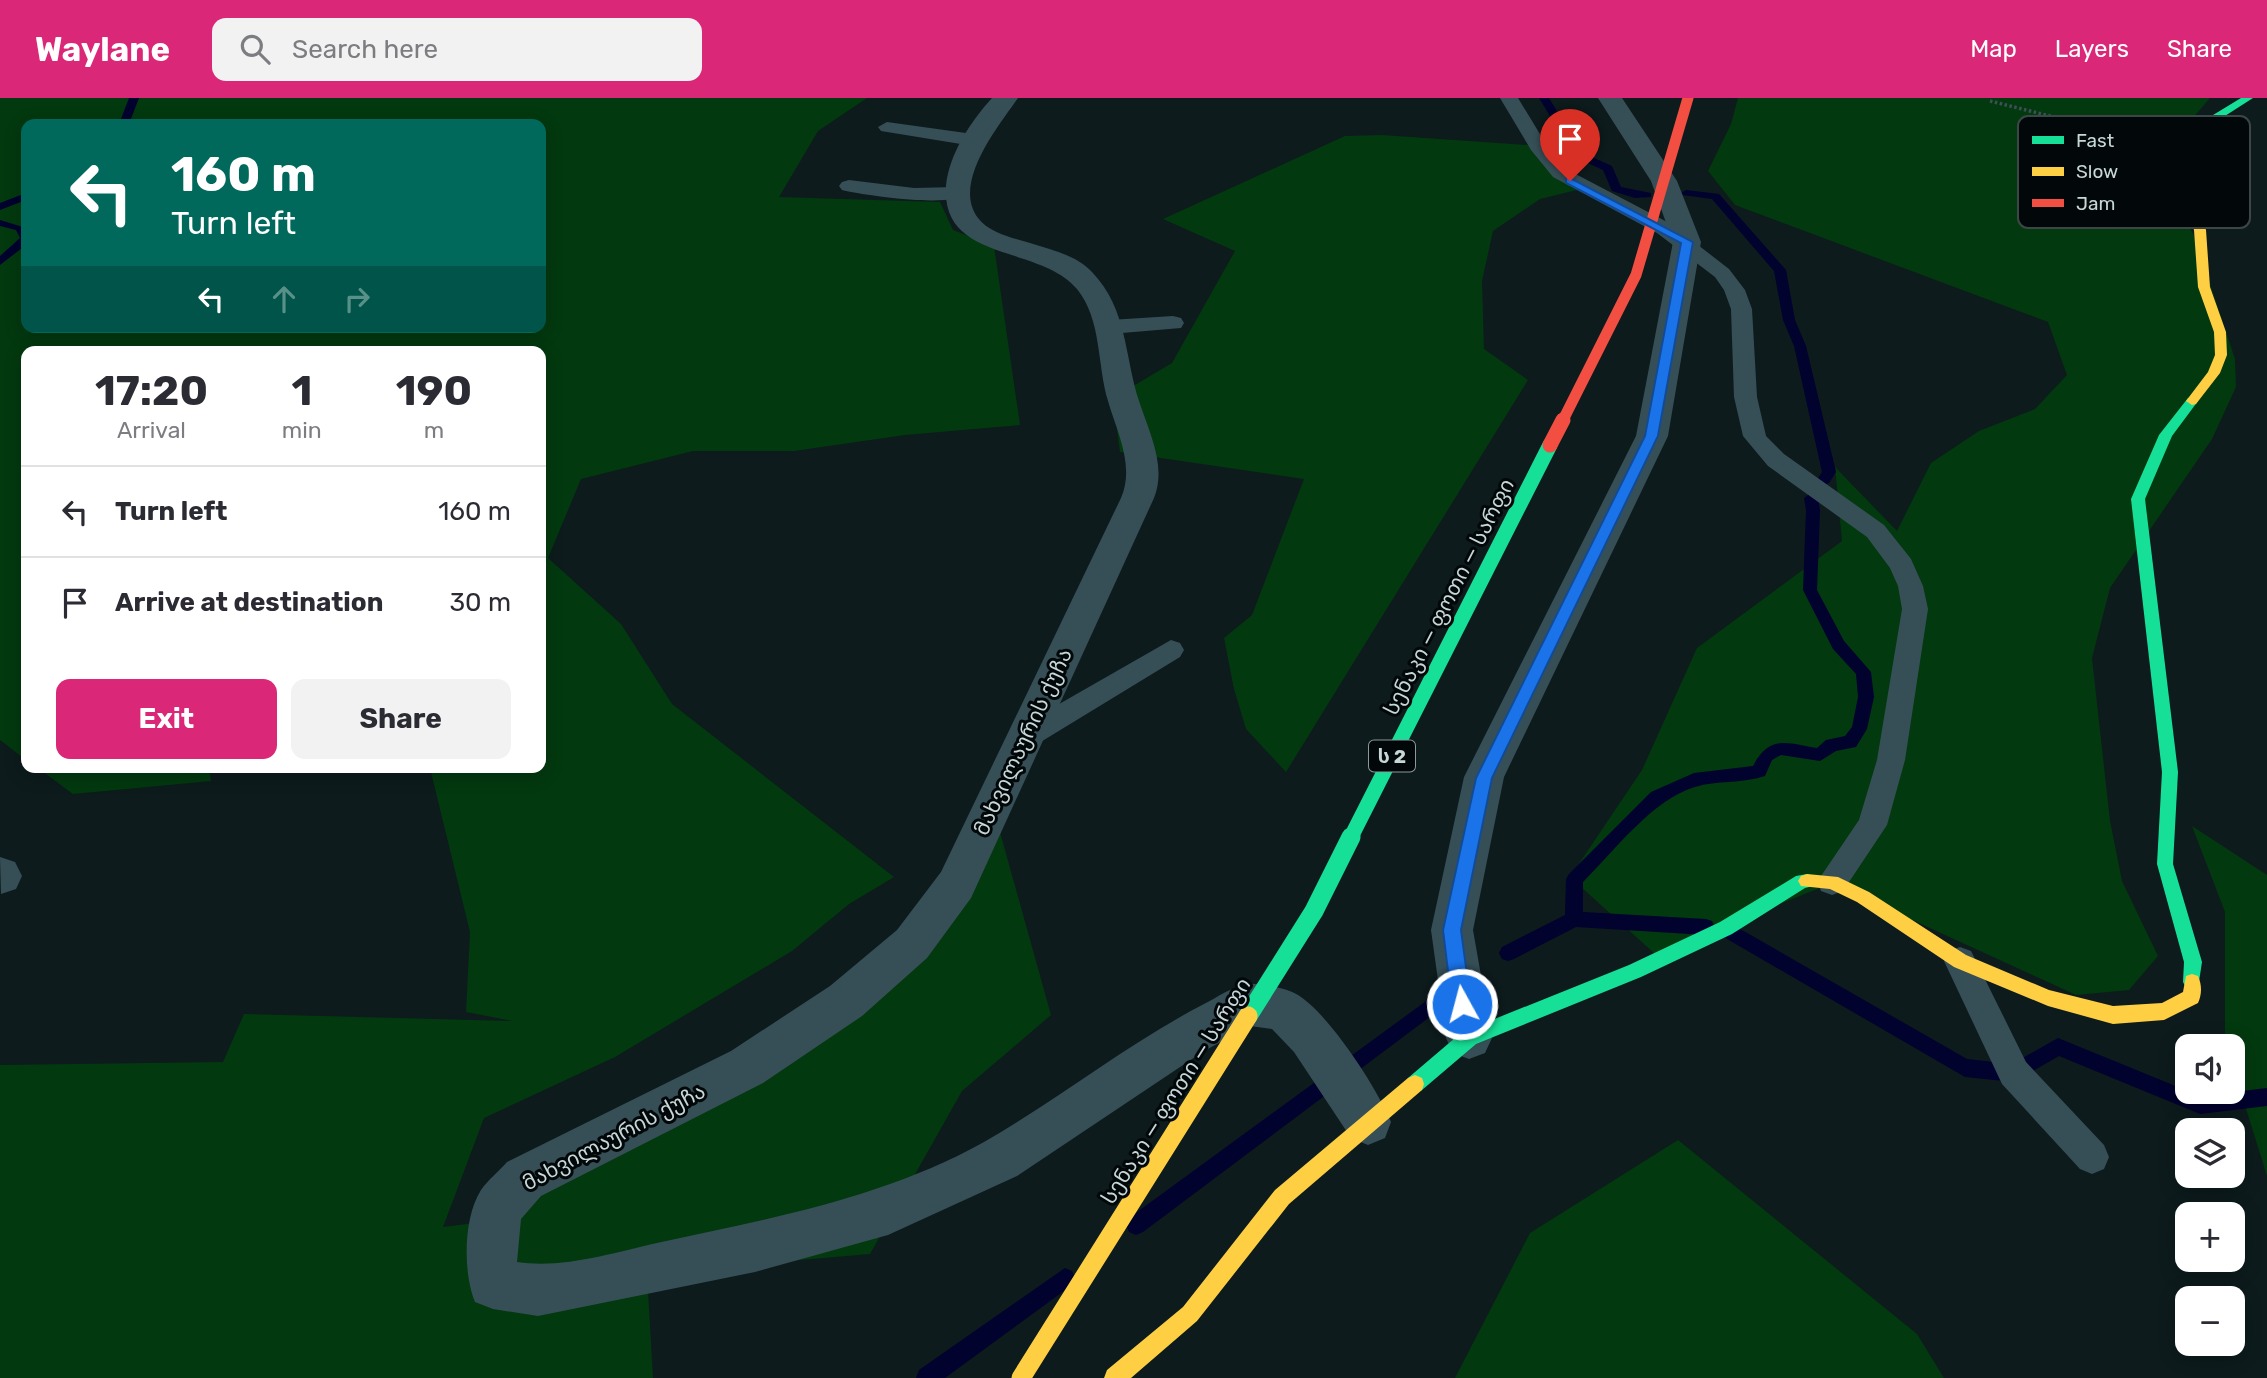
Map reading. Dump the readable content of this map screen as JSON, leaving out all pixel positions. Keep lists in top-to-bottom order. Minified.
{"streets":{"main road":["სენაკი — ფოთი — სარფი","ს 2"],"street":["მახვილაურის ქუჩა"]},"legend":["Fast","Slow","Jam"],"page":{"header":"Waylane","search":"Search here","nav":["Map","Layers","Share"],"turn":["160 m","Turn left"],"eta":["17:20","Arrival","1","min","190","m"],"list":[{"name":"Turn left","value":"160 m"},{"name":"Arrive at destination","value":"30 m"}],"buttons":["Exit","Share"],"map_buttons":["+","−"]}}
